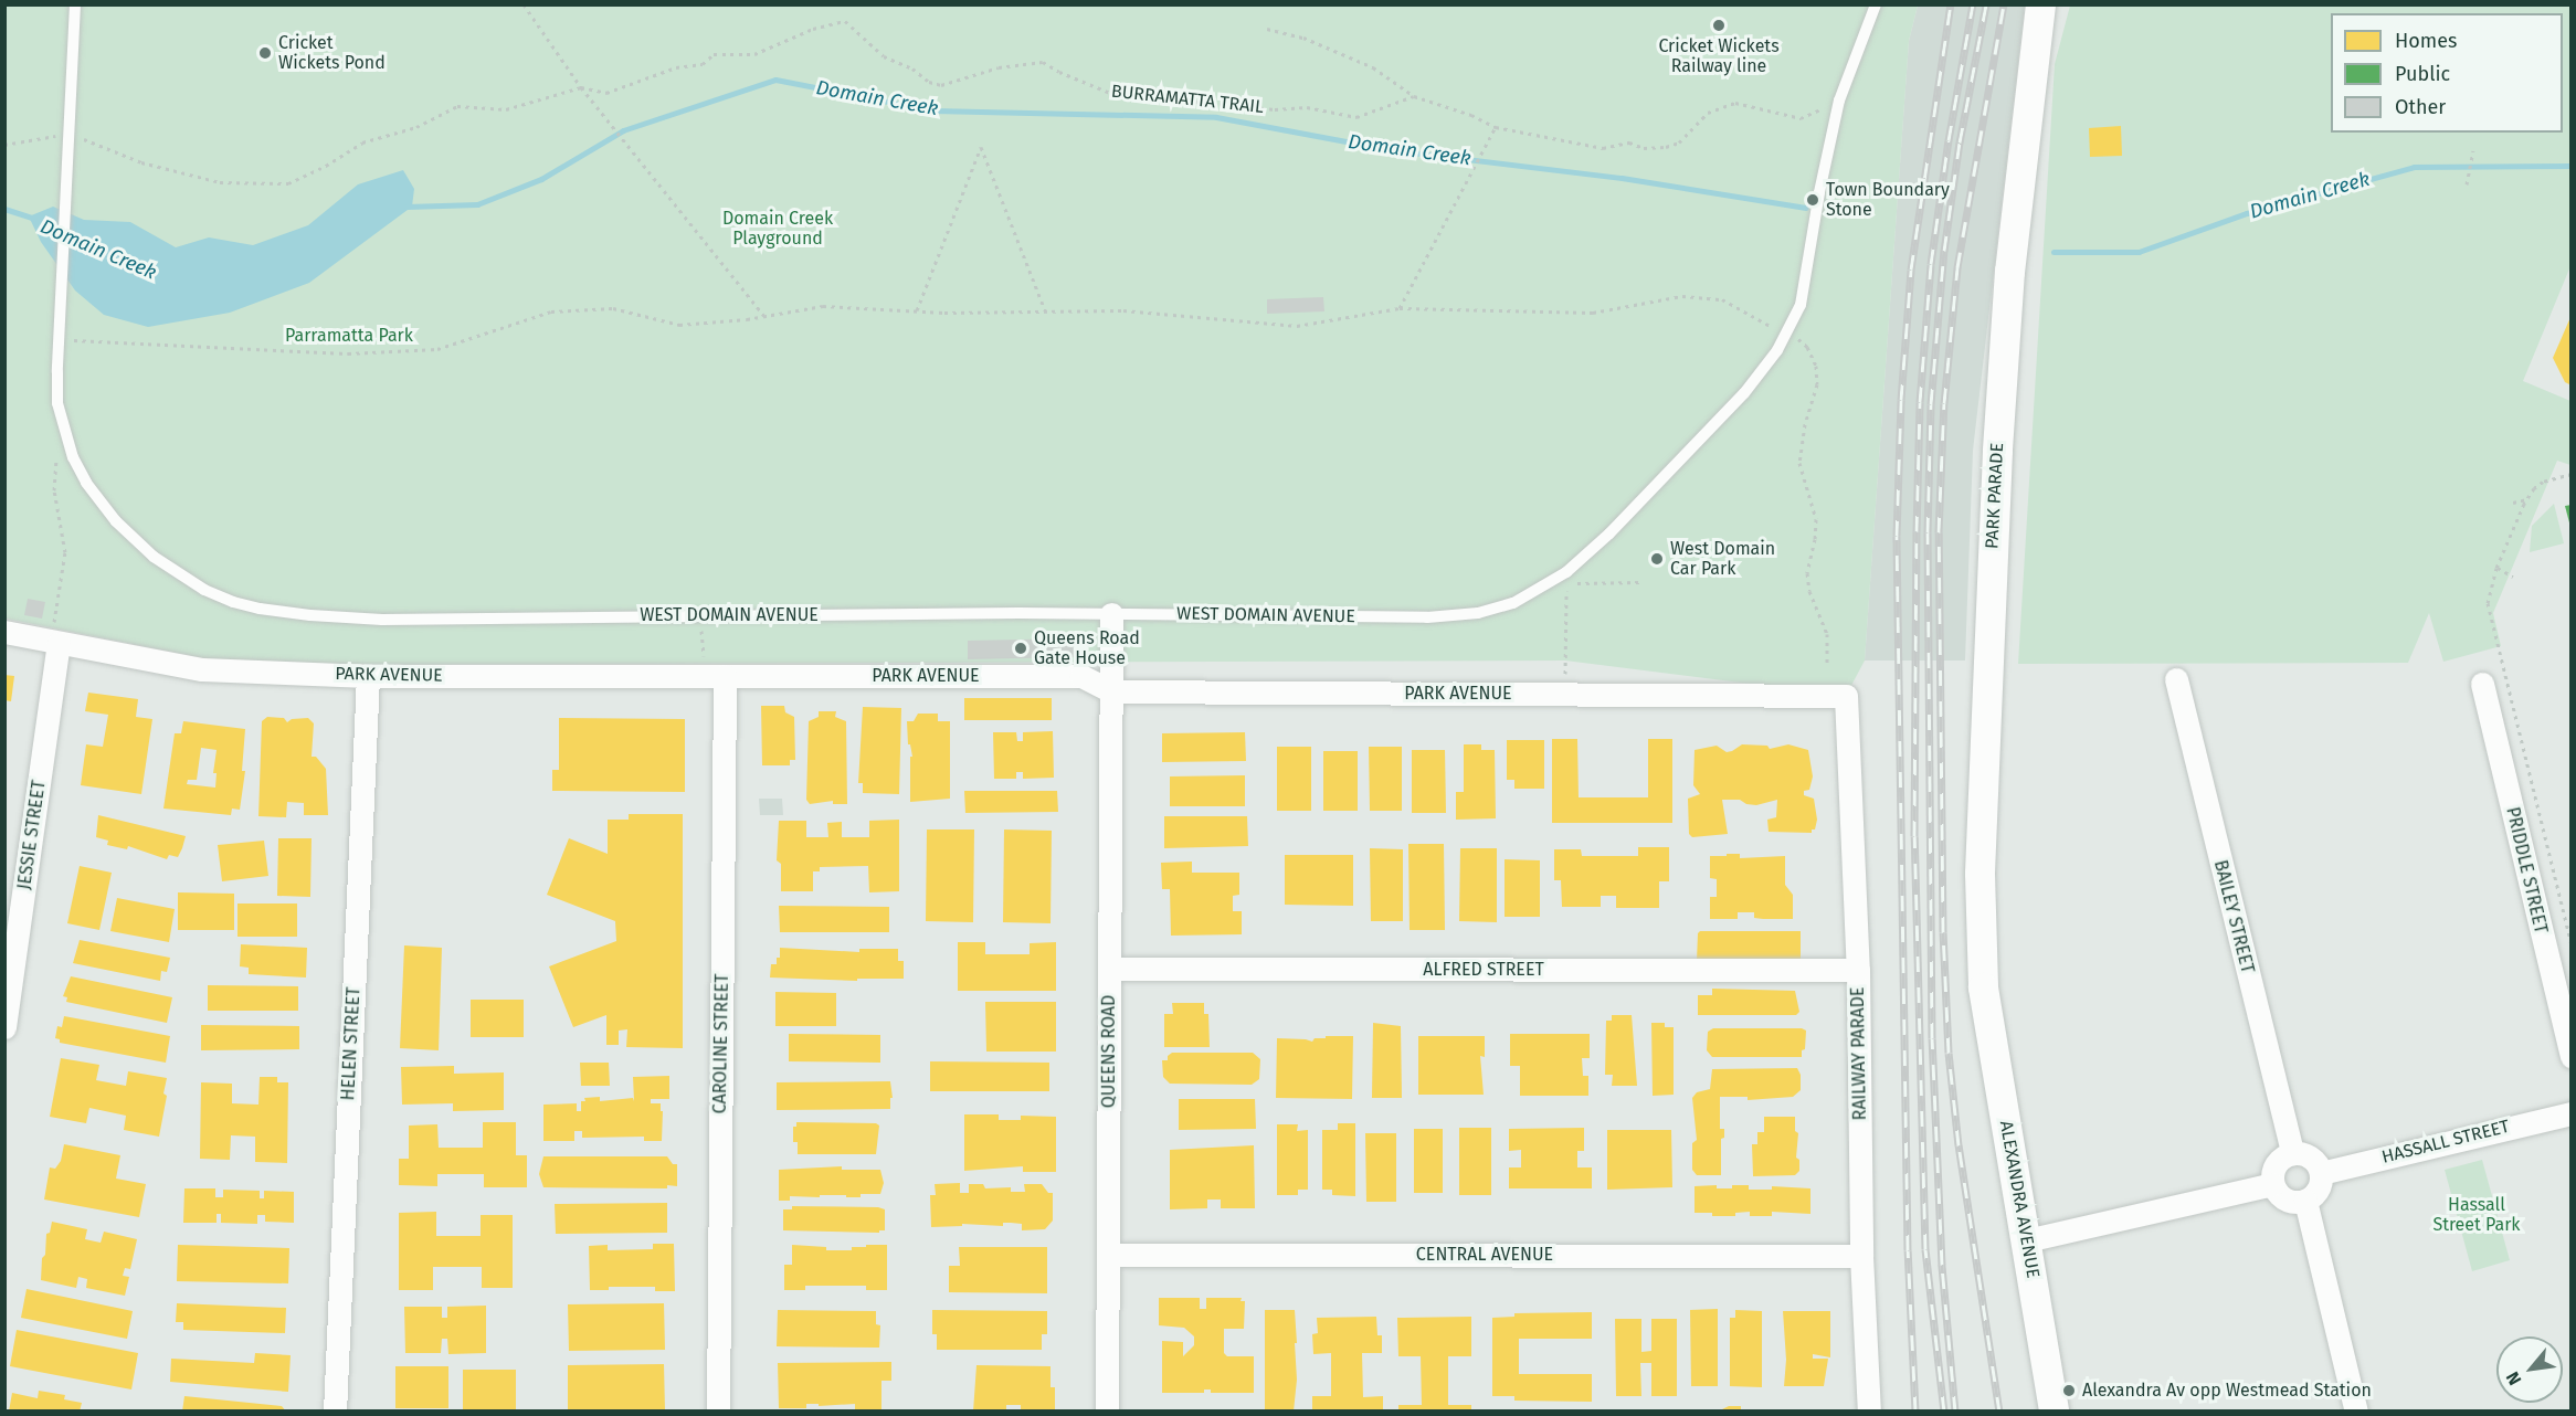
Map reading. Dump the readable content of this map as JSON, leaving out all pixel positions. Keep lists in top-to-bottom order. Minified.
{"streets":{"street":["PARK PARADE","PARK AVENUE","JESSIE STREET","PRIDDLE STREET","BAILEY STREET","ALFRED STREET","HELEN STREET","CAROLINE STREET","QUEENS ROAD","RAILWAY PARADE","HASSALL STREET","ALEXANDRA AVENUE","CENTRAL AVENUE"],"lane":["WEST DOMAIN AVENUE"],"path":["BURRAMATTA TRAIL"]},"crossings":[["BURRAMATTA TRAIL","WEST DOMAIN AVENUE"],["PARK PARADE","ALEXANDRA AVENUE"],["WEST DOMAIN AVENUE","QUEENS ROAD"],["PARK AVENUE","JESSIE STREET"],["PARK AVENUE","HELEN STREET"],["PARK AVENUE","CAROLINE STREET"],["PARK AVENUE","QUEENS ROAD"],["PARK AVENUE","RAILWAY PARADE"],["BAILEY STREET","HASSALL STREET"],["ALFRED STREET","QUEENS ROAD"],["ALFRED STREET","RAILWAY PARADE"],["QUEENS ROAD","CENTRAL AVENUE"],["RAILWAY PARADE","CENTRAL AVENUE"]],"water":["Domain Creek"],"parks":["Domain Creek Playground","Parramatta Park","Hassall Street Park"],"places":["Cricket Wickets Railway line","Cricket Wickets Pond","Town Boundary Stone","West Domain Car Park","Queens Road Gate House","Alexandra Av opp Westmead Station"],"legend":["Homes","Public","Other"],"north":"bottom left"}
